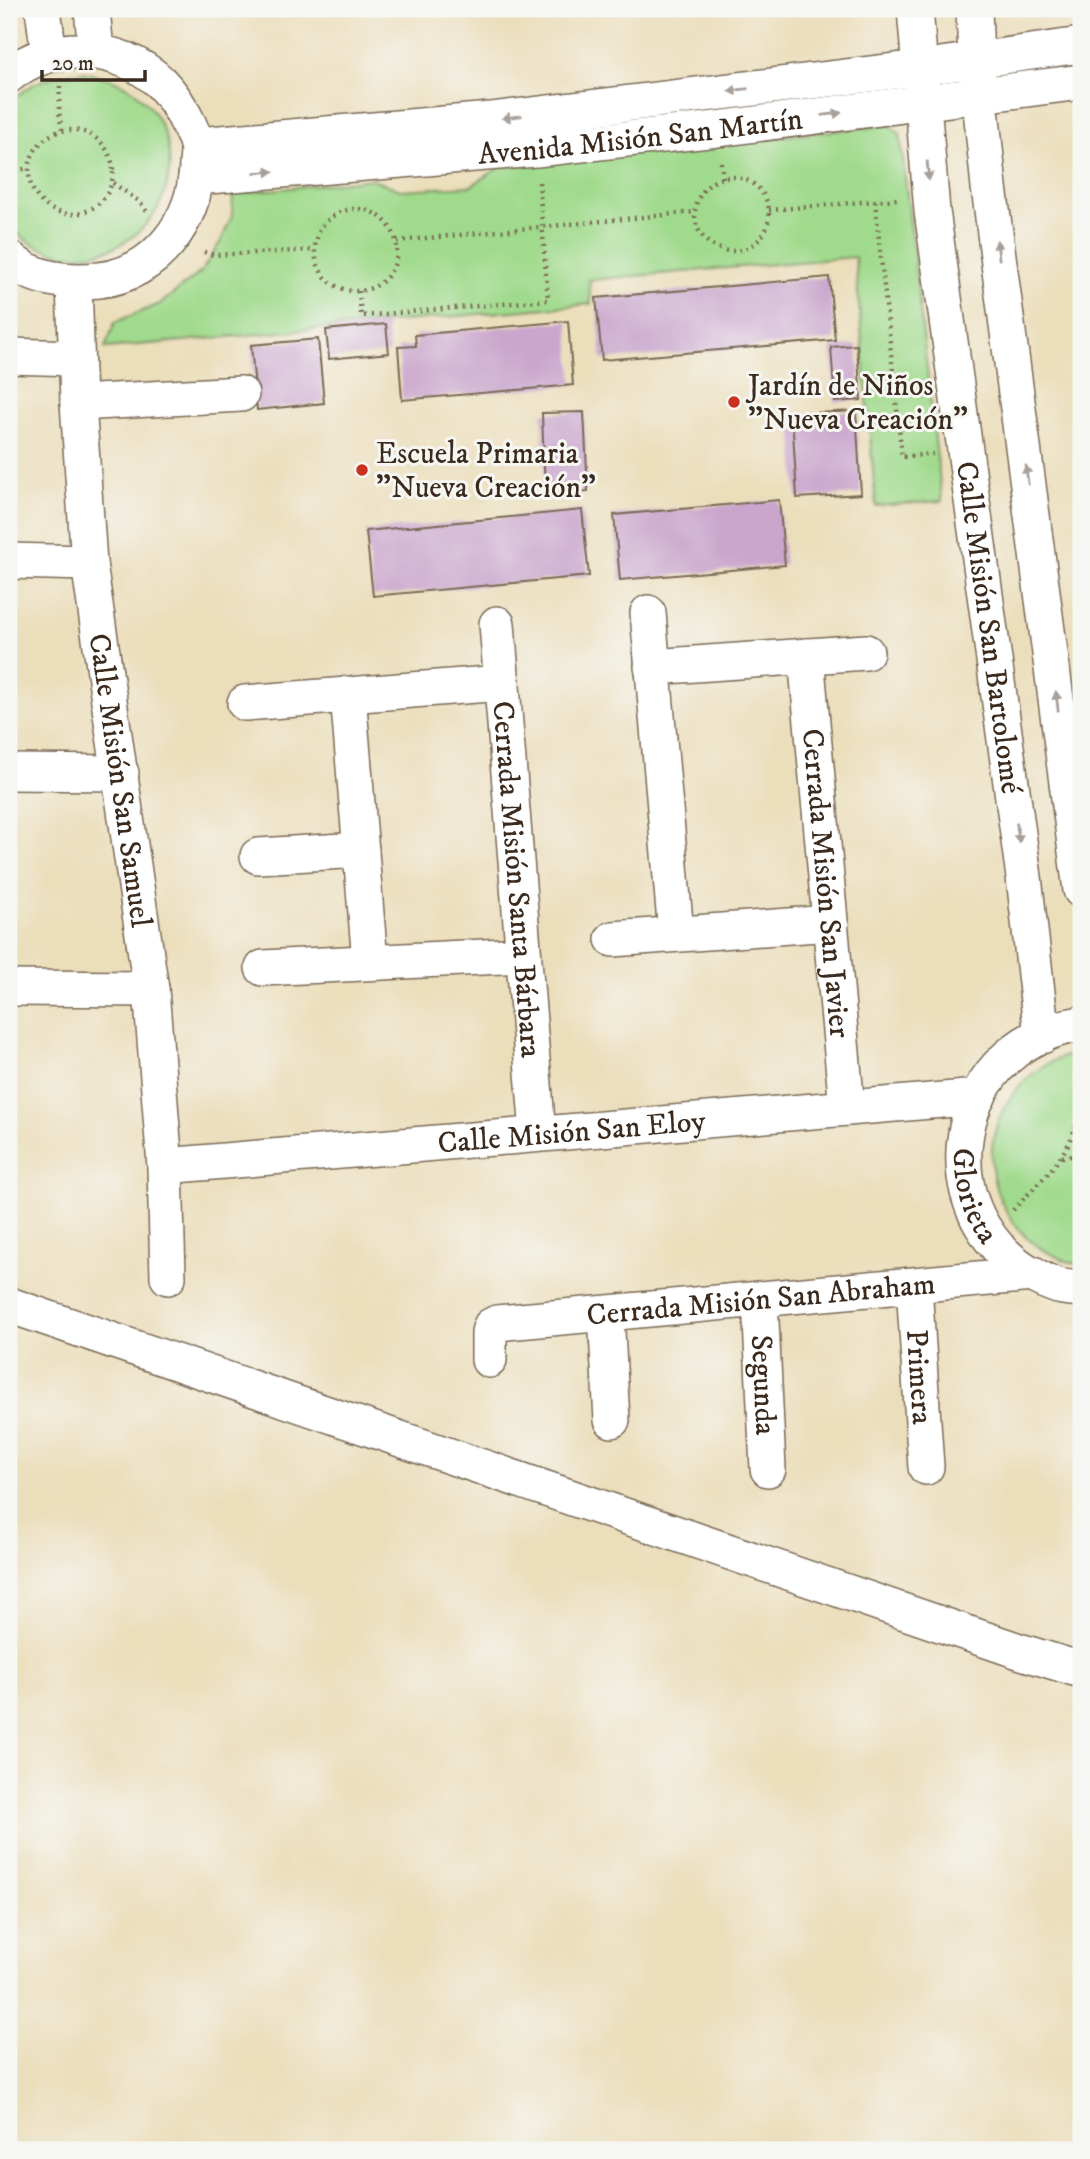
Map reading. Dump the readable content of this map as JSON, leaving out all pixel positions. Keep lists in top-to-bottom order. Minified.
{"streets":{"street":["Avenida Misión San Martín","Calle Misión San Bartolomé","Calle Misión San Samuel","Cerrada Misión Santa Bárbara","Cerrada Misión San Javier","Calle Misión San Eloy","Glorieta","Cerrada Misión San Abraham","Primera","Segunda"]},"crossings":[["Avenida Misión San Martín","Calle Misión San Bartolomé"],["Calle Misión San Bartolomé","Glorieta"],["Calle Misión San Samuel","Calle Misión San Eloy"],["Cerrada Misión Santa Bárbara","Calle Misión San Eloy"],["Cerrada Misión San Javier","Calle Misión San Eloy"],["Calle Misión San Eloy","Glorieta"],["Glorieta","Cerrada Misión San Abraham"],["Cerrada Misión San Abraham","Primera"],["Cerrada Misión San Abraham","Segunda"]],"places":["Jardín de Niños \"Nueva Creación\"","Escuela Primaria \"Nueva Creación\""],"scale_bar":"20 m"}
